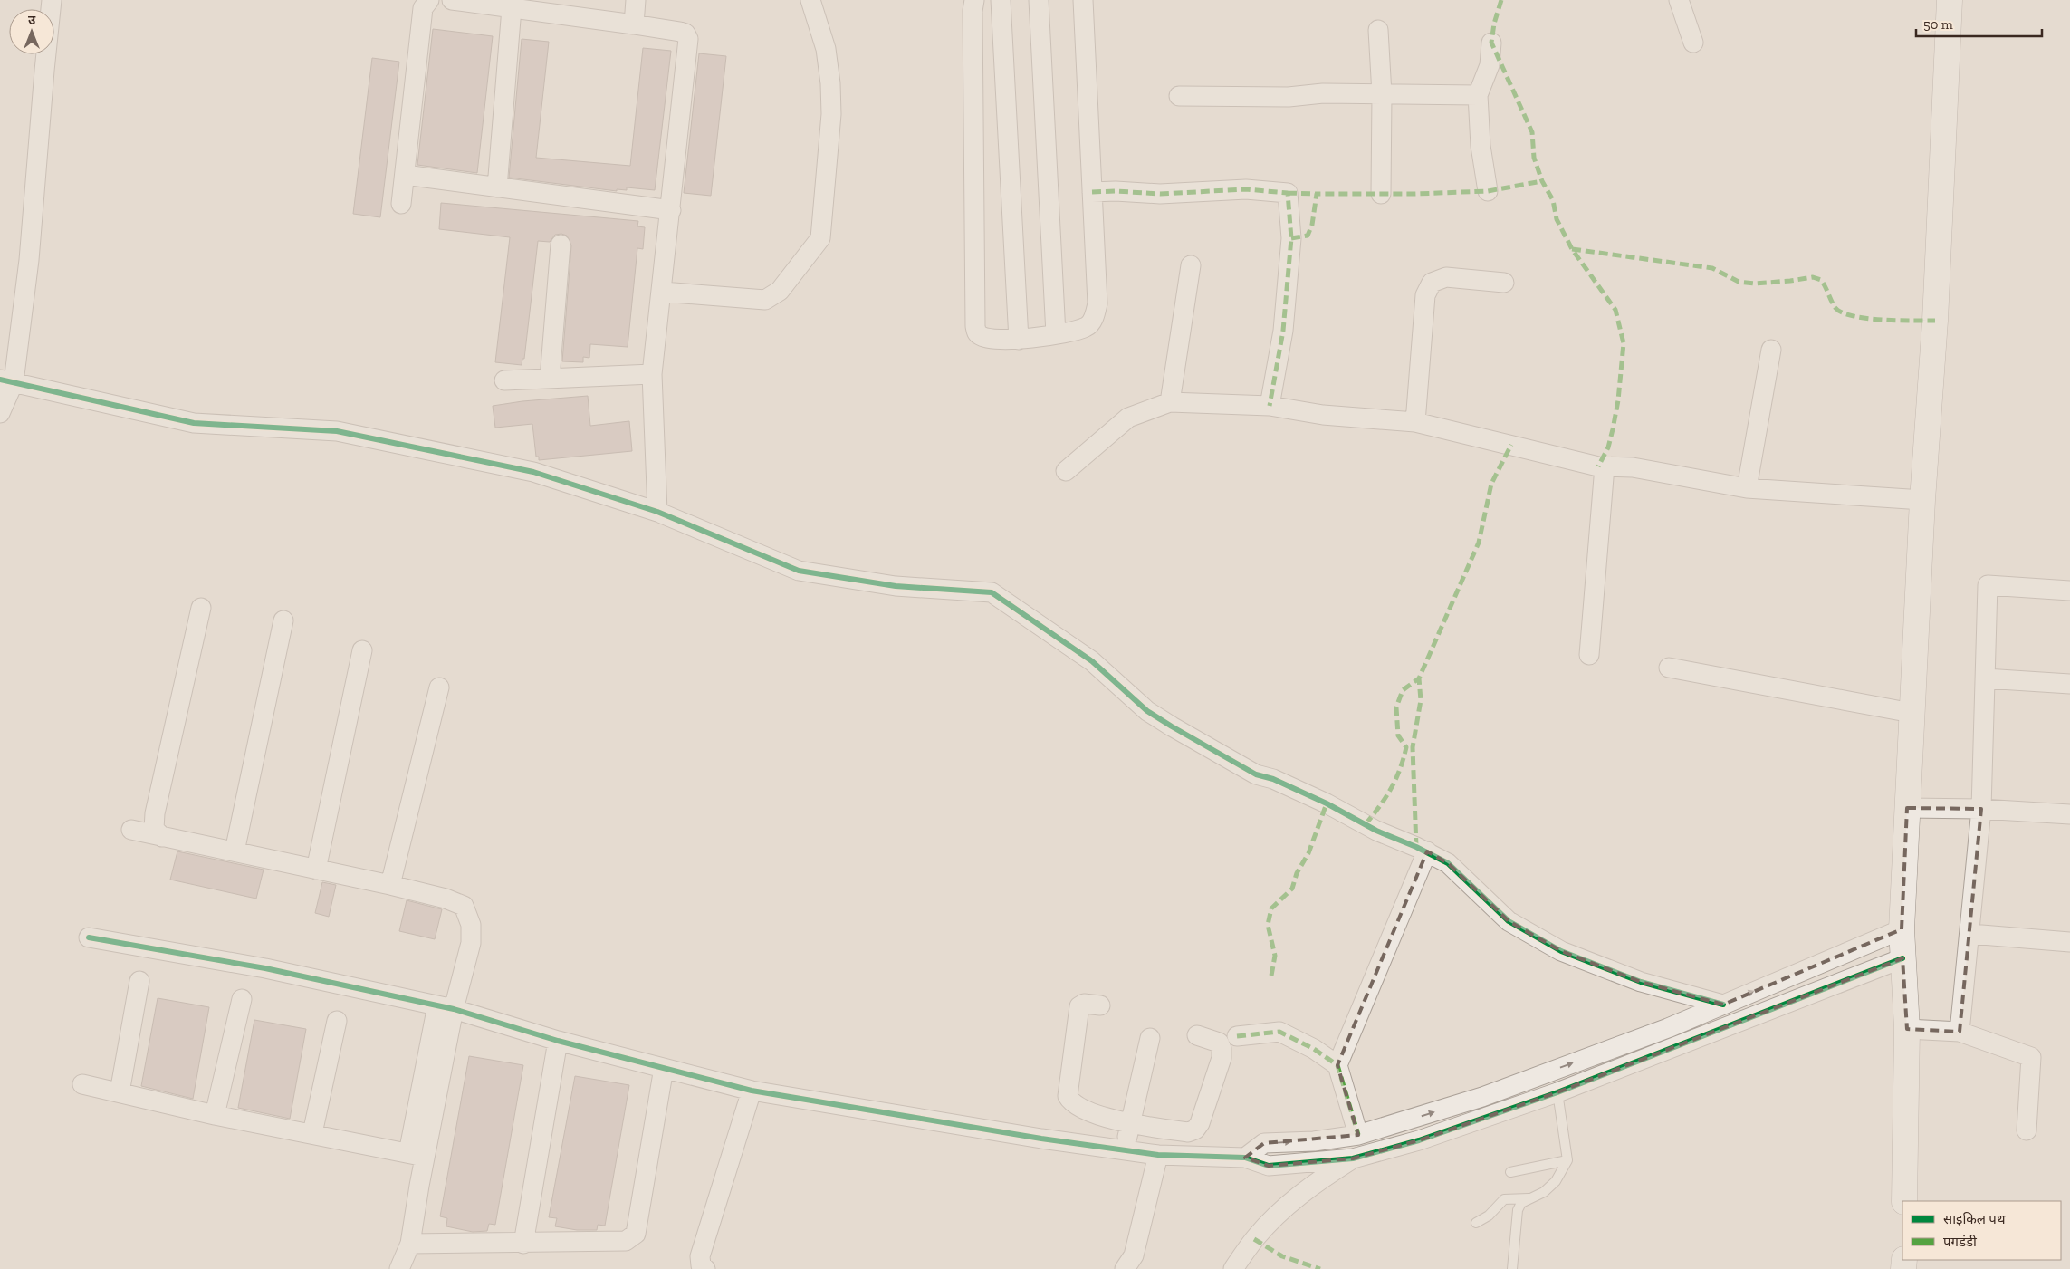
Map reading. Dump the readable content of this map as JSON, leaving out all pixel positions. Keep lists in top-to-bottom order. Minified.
{"legend":["साइकिल पथ","पगडंडी"],"scale_bar":"50 m","north":"top"}
